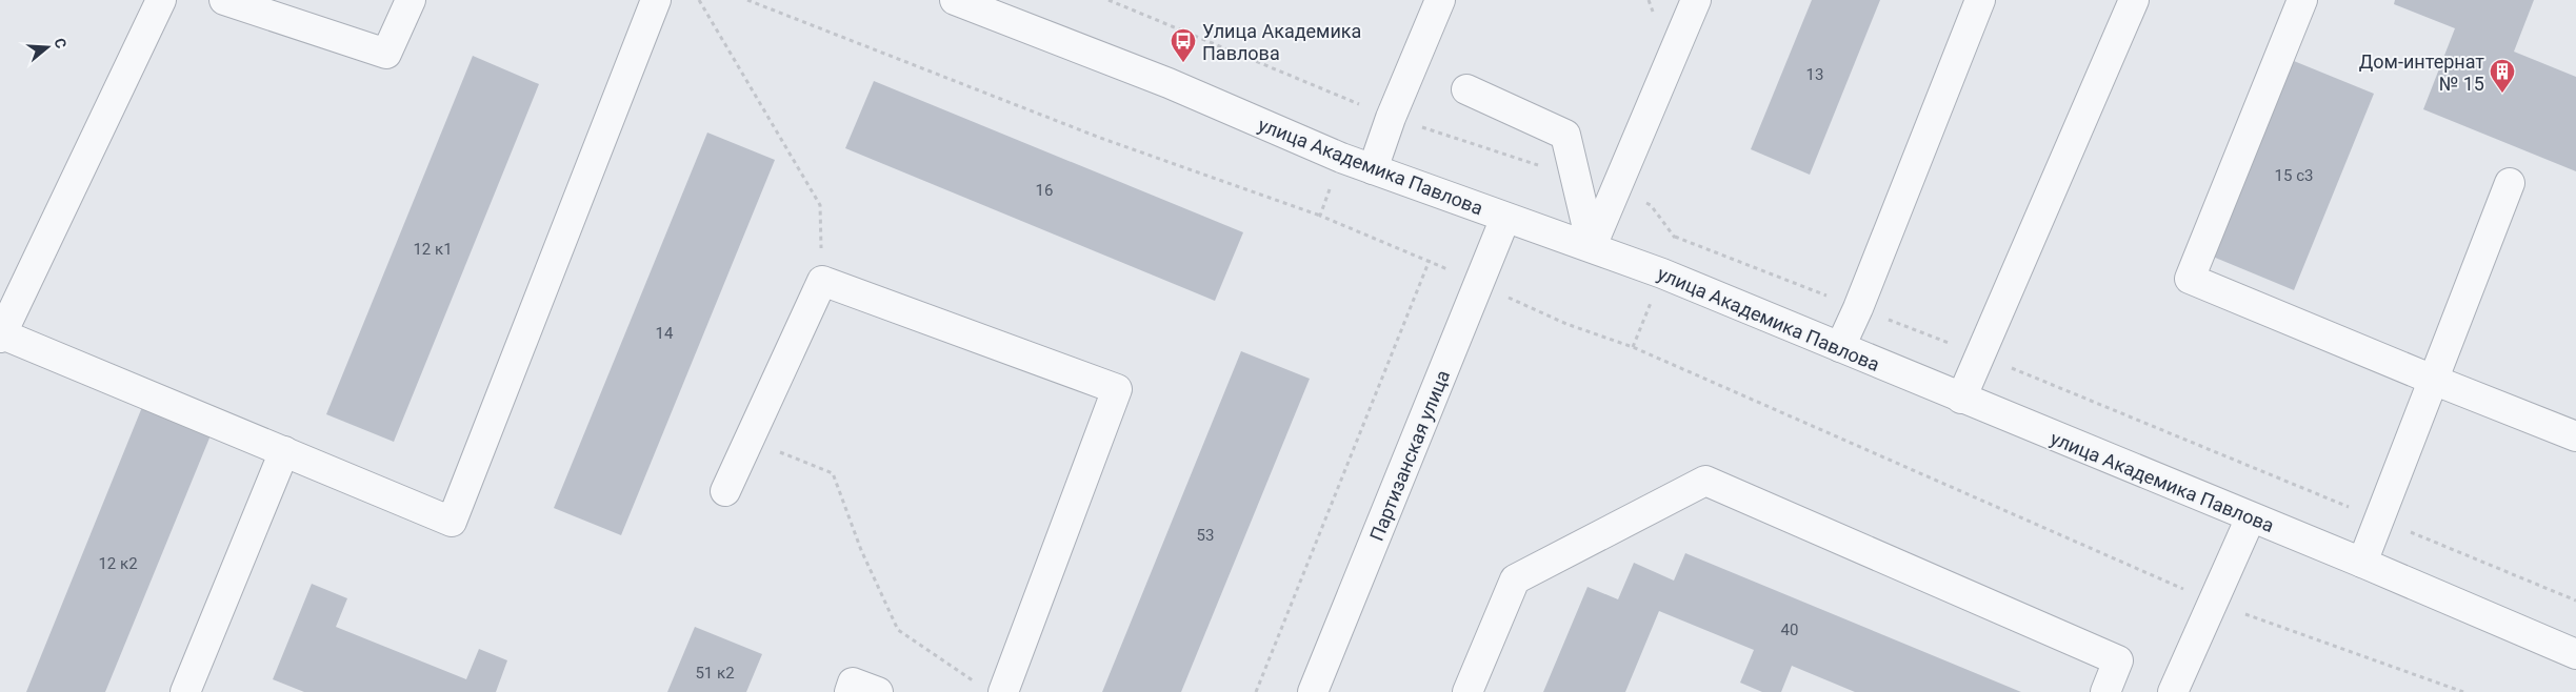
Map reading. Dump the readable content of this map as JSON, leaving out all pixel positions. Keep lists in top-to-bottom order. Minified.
{"streets":{"street":["улица Академика Павлова","Партизанская улица"]},"crossings":[["улица Академика Павлова","Партизанская улица"]],"places":{"bus stop":["Улица Академика Павлова"],"building":["Дом-интернат № 15"]},"house_numbers":["13","15 с3","16","12 к1","14","53","12 к2","40","51 к2"],"north":"right"}
